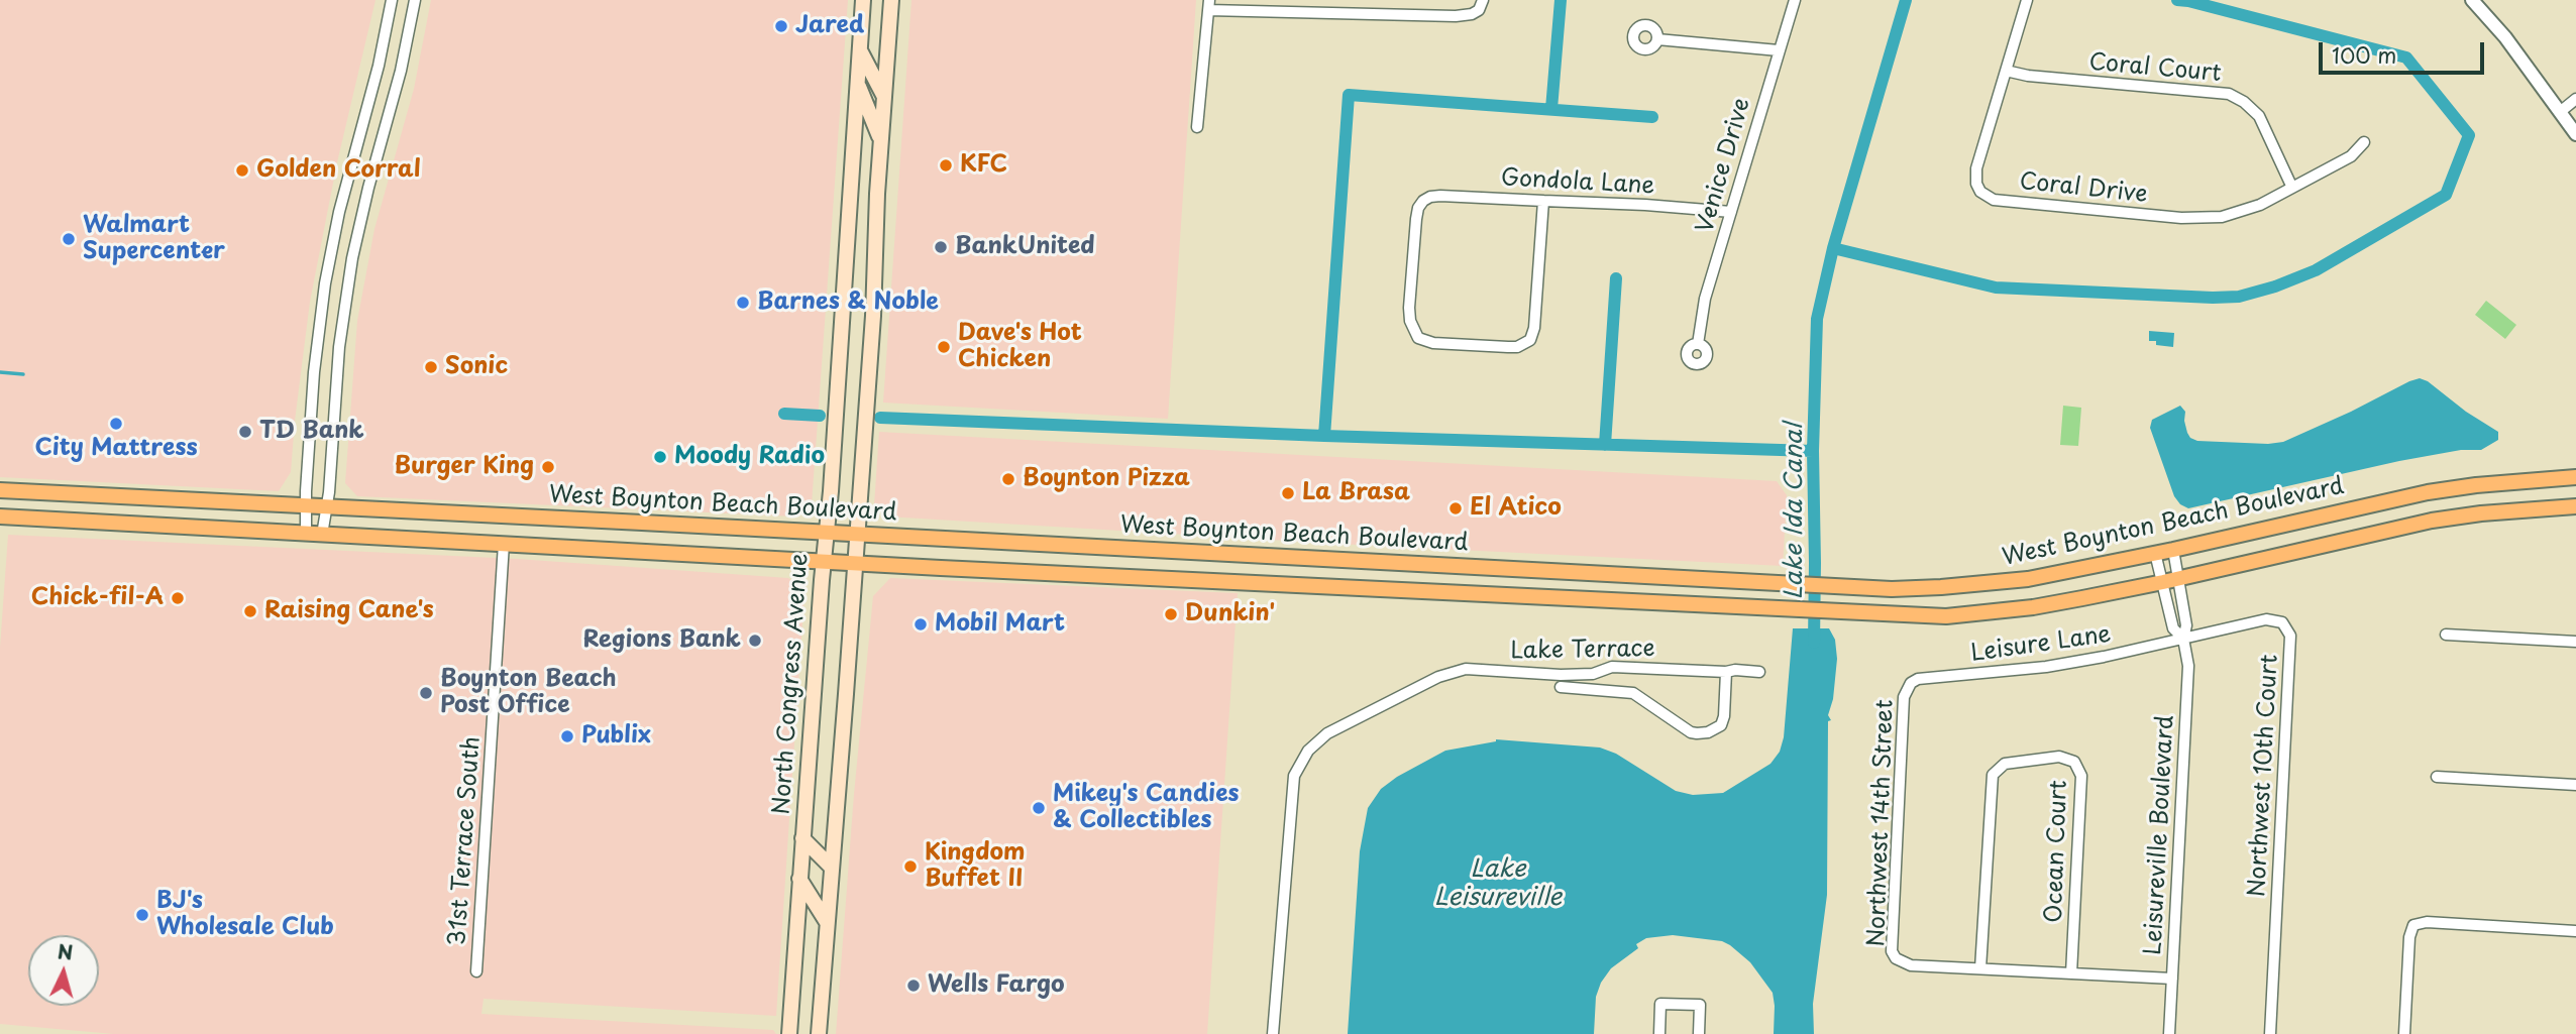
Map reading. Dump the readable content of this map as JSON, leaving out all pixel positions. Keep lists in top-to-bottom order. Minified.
{"streets":{"main road":["West Boynton Beach Boulevard","North Congress Avenue"],"street":["Coral Court","Venice Drive","Gondola Lane","Coral Drive","Leisure Lane","Lake Terrace","Northwest 10th Court","Northwest 14th Street","Leisureville Boulevard","31st Terrace South","Ocean Court"]},"crossings":[["Coral Court","Coral Drive"],["Venice Drive","Gondola Lane"],["West Boynton Beach Boulevard","North Congress Avenue"],["West Boynton Beach Boulevard","Leisureville Boulevard"],["Leisure Lane","Northwest 10th Court"],["Leisure Lane","Northwest 14th Street"],["Leisure Lane","Leisureville Boulevard"],["Northwest 10th Court","Leisureville Boulevard"],["Northwest 14th Street","Ocean Court"]],"water":["Lake Ida Canal","Lake Leisureville"],"places":["Jared","KFC","Golden Corral","Walmart Supercenter","BankUnited","Barnes & Noble","Dave's Hot Chicken","Sonic","City Mattress","TD Bank","Moody Radio","Burger King","Boynton Pizza","La Brasa","El Atico","Chick-fil-A","Raising Cane's","Dunkin'","Mobil Mart","Regions Bank","Boynton Beach Post Office","Publix","Mikey's Candies & Collectibles","Kingdom Buffet II","BJ's Wholesale Club","Wells Fargo"],"scale_bar":"100 m","north":"top"}
